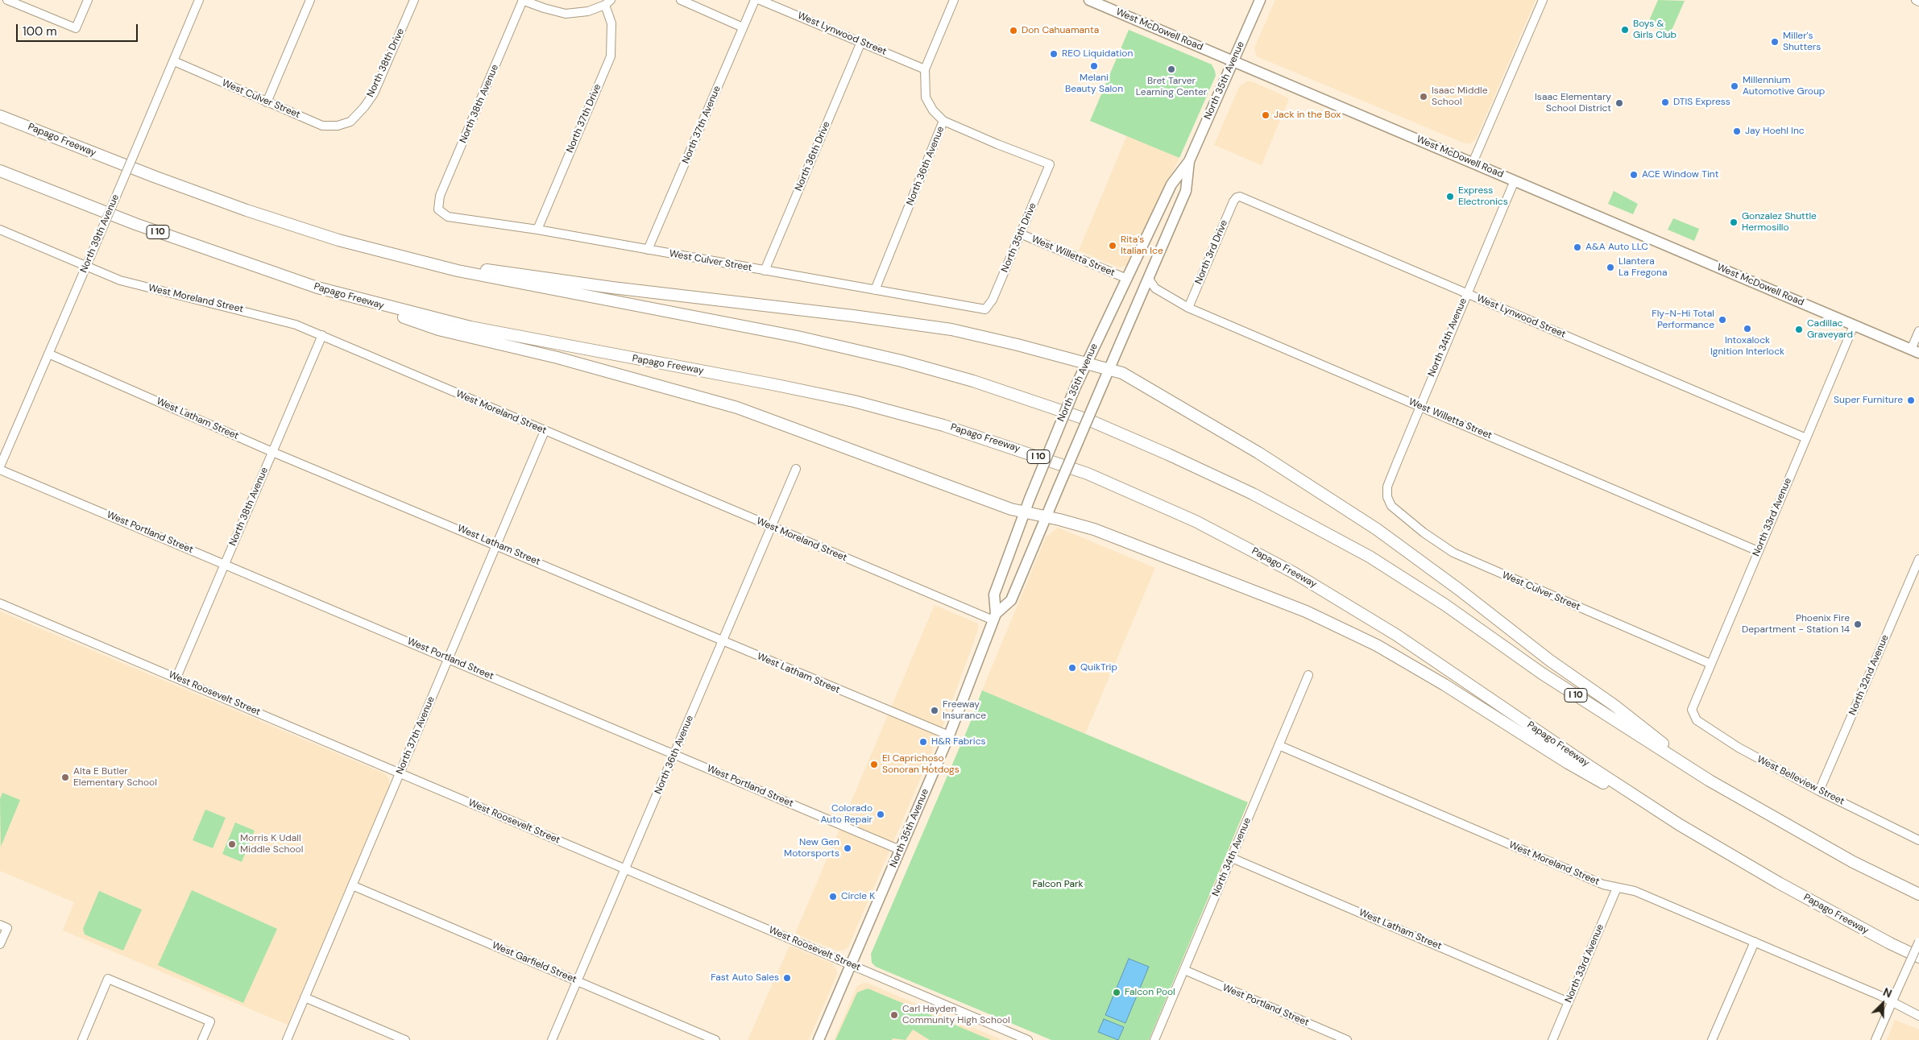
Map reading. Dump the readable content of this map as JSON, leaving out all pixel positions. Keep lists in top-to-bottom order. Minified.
{"streets":{"highway":["Papago Freeway","I 10"],"main road":["West McDowell Road","North 35th Avenue"],"street":["West Lynwood Street","North 38th Drive","West Culver Street","North 38th Avenue","North 37th Drive","North 37th Avenue","North 36th Drive","North 36th Avenue","North 39th Avenue","North 35th Drive","North 3rd Drive","West Willetta Street","West Moreland Street","North 34th Avenue","West Latham Street","North 33rd Avenue","West Portland Street","North 32nd Avenue","West Roosevelt Street","West Belleview Street","West Garfield Street"]},"crossings":[["West McDowell Road","North 35th Avenue"],["West McDowell Road","North 34th Avenue"],["West McDowell Road","North 33rd Avenue"],["West Lynwood Street","North 36th Drive"],["West Lynwood Street","North 36th Avenue"],["West Lynwood Street","North 3rd Drive"],["West Lynwood Street","North 34th Avenue"],["West Lynwood Street","North 33rd Avenue"],["North 38th Drive","West Culver Street"],["North 35th Avenue","West Willetta Street"],["North 35th Avenue","West Moreland Street"],["North 35th Avenue","West Latham Street"],["North 35th Avenue","West Portland Street"],["North 35th Avenue","West Roosevelt Street"],["West Culver Street","North 38th Avenue"],["West Culver Street","North 37th Drive"],["West Culver Street","North 37th Avenue"],["West Culver Street","North 36th Drive"],["West Culver Street","North 36th Avenue"],["West Culver Street","North 39th Avenue"],["West Culver Street","North 35th Drive"],["West Culver Street","North 34th Avenue"],["West Culver Street","North 33rd Avenue"],["North 38th Avenue","West Moreland Street"],["North 38th Avenue","West Latham Street"],["North 38th Avenue","West Portland Street"],["North 38th Avenue","West Roosevelt Street"],["North 37th Avenue","West Moreland Street"],["North 37th Avenue","West Latham Street"],["North 37th Avenue","West Portland Street"],["North 37th Avenue","West Roosevelt Street"],["North 37th Avenue","West Garfield Street"],["North 36th Avenue","North 35th Drive"],["North 36th Avenue","West Moreland Street"],["North 36th Avenue","West Latham Street"],["North 36th Avenue","West Portland Street"],["North 36th Avenue","West Roosevelt Street"],["North 36th Avenue","West Garfield Street"],["North 39th Avenue","West Moreland Street"],["North 39th Avenue","West Latham Street"],["North 39th Avenue","West Portland Street"],["North 35th Drive","West Willetta Street"],["North 3rd Drive","West Willetta Street"],["West Willetta Street","North 34th Avenue"],["West Willetta Street","North 33rd Avenue"],["West Moreland Street","North 34th Avenue"],["West Moreland Street","North 33rd Avenue"],["North 34th Avenue","West Latham Street"],["North 34th Avenue","West Portland Street"],["West Latham Street","North 33rd Avenue"],["North 33rd Avenue","West Belleview Street"],["North 32nd Avenue","West Belleview Street"]],"parks":["Falcon Park"],"places":["Boys & Girls Club","Don Cahuamanta","Miller's Shutters","REO Liquidation","Melani Beauty Salon","Bret Tarver Learning Center","Millennium Automotive Group","Isaac Middle School","DTIS Express","Isaac Elementary School District","Jack in the Box","Jay Hoehl Inc","ACE Window Tint","Express Electronics","Gonzalez Shuttle Hermosillo","Rita's Italian Ice","A&A Auto LLC","Llantera La Fregona","Fly-N-Hi Total Performance","Intoxalock Ignition Interlock","Cadillac Graveyard","Super Furniture","Phoenix Fire Department - Station 14","QuikTrip","Freeway Insurance","H&R Fabrics","El Caprichoso Sonoran Hotdogs","Alta E Butler Elementary School","Colorado Auto Repair","Morris K Udall Middle School","New Gen Motorsports","Circle K","Fast Auto Sales","Falcon Pool","Carl Hayden Community High School"],"scale_bar":"100 m","north":"top right"}
